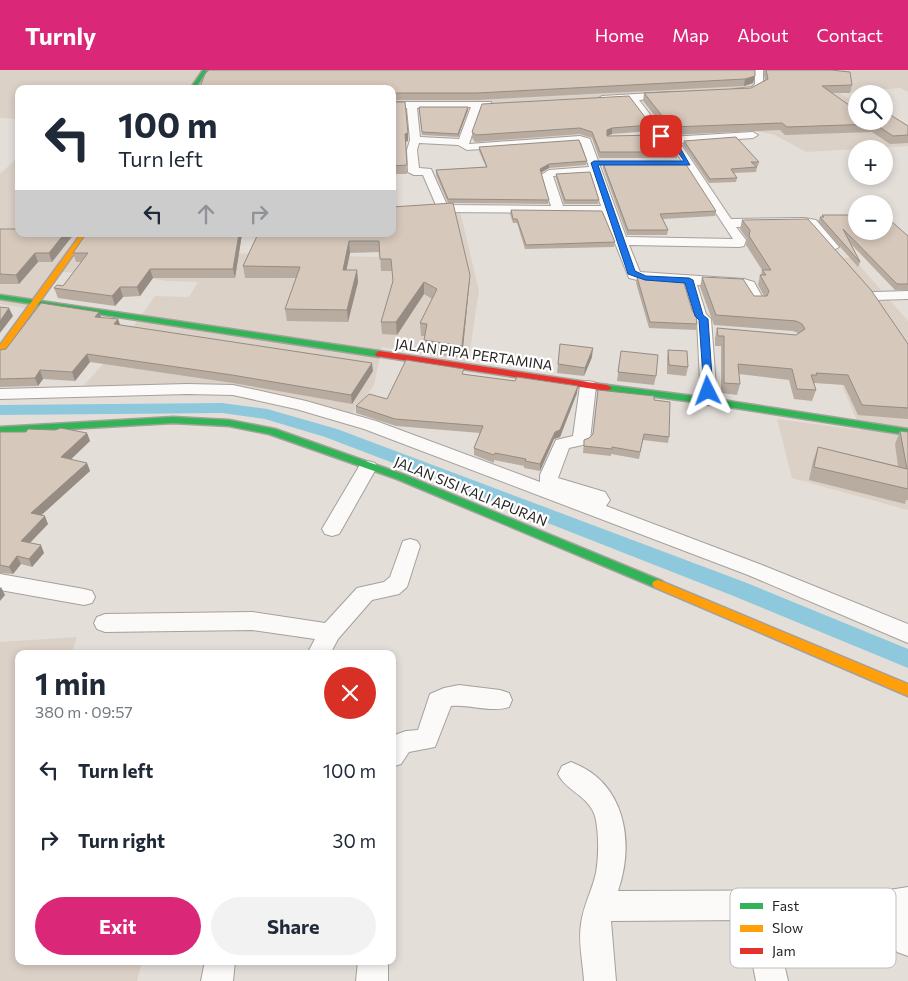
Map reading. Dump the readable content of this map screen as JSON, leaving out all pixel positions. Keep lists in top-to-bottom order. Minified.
{"streets":{"street":["JALAN PIPA PERTAMINA","JALAN SISI KALI APURAN"]},"legend":["Fast","Slow","Jam"],"page":{"header":"Turnly","nav":["Home","Map","About","Contact"],"map_buttons":["+","−"],"turn":["100 m","Turn left"],"heading":["1 min","380 m · 09:57"],"list":[{"name":"Turn left","value":"100 m"},{"name":"Turn right","value":"30 m"}],"buttons":["Exit","Share"]}}
